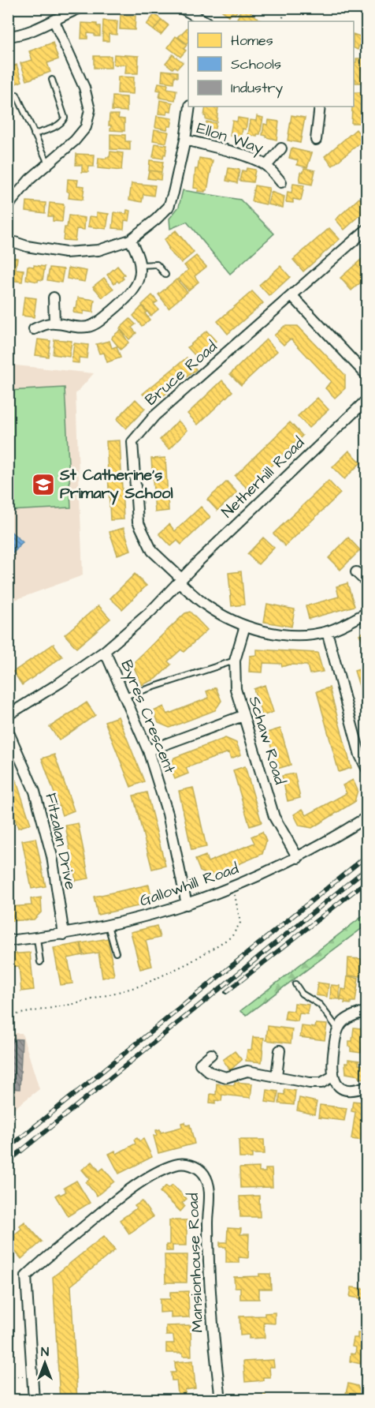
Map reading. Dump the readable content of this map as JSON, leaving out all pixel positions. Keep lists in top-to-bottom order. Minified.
{"streets":{"street":["Ellon Way","Bruce Road","Netherhill Road","Byres Crescent","Schaw Road","Fitzalan Drive","Gallowhill Road","Mansionhouse Road"]},"crossings":[["Bruce Road","Netherhill Road"],["Bruce Road","Schaw Road"],["Netherhill Road","Byres Crescent"],["Byres Crescent","Gallowhill Road"],["Schaw Road","Gallowhill Road"],["Fitzalan Drive","Gallowhill Road"]],"places":{"school or university":["St Catherine's Primary School"]},"legend":["Homes","Schools","Industry"],"north":"top"}
